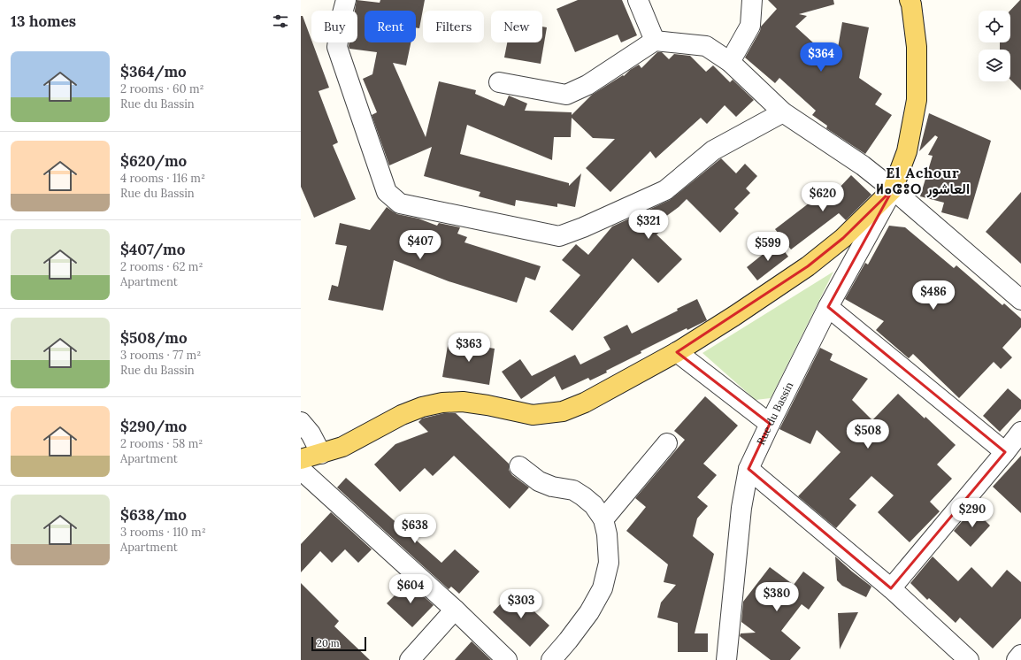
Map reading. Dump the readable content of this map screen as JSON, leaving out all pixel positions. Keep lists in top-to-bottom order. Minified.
{"streets":{"street":["Rue du Bassin"]},"districts":["El Achour ⵍⴰⵛⵓⵔ العاشور"],"scale_bar":"20 m","page":{"heading":"13 homes","chip":["Buy","Rent","Filters","New"],"list":[{"name":"$364/mo","note":"2 rooms · 60 m² · Rue du Bassin"},{"name":"$620/mo","note":"4 rooms · 116 m² · Rue du Bassin"},{"name":"$407/mo","note":"2 rooms · 62 m² · Apartment"},{"name":"$508/mo","note":"3 rooms · 77 m² · Rue du Bassin"},{"name":"$290/mo","note":"2 rooms · 58 m² · Apartment"},{"name":"$638/mo","note":"3 rooms · 110 m² · Apartment"}],"price":["$364","$620","$321","$407","$599","$486","$363","$508","$290","$638","$604","$380","$303"],"scale":"20 m"}}
